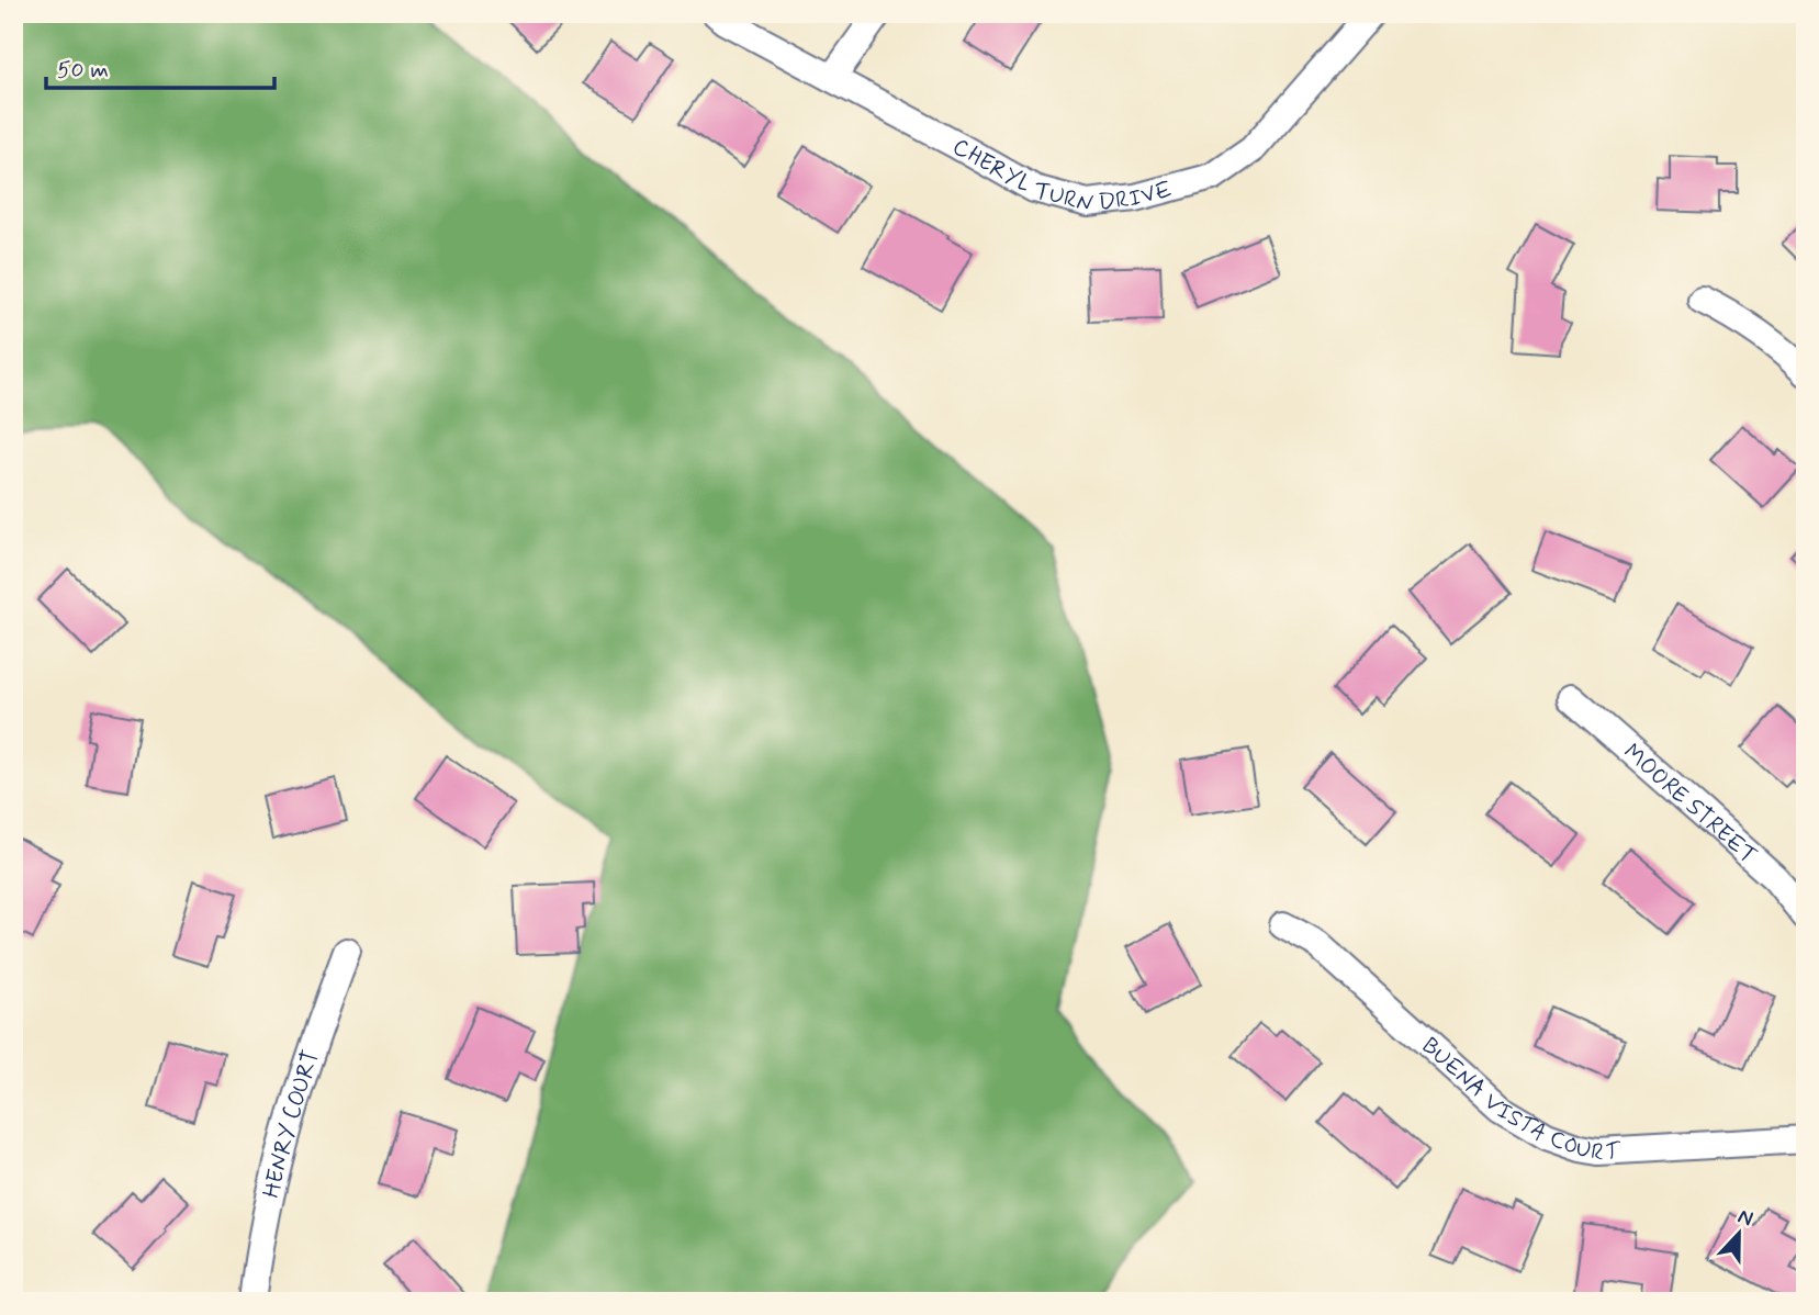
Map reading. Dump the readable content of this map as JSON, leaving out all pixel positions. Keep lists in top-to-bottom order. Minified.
{"streets":{"street":["CHERYL TURN DRIVE","MOORE STREET","BUENA VISTA COURT","HENRY COURT"]},"scale_bar":"50 m","north":"top"}
